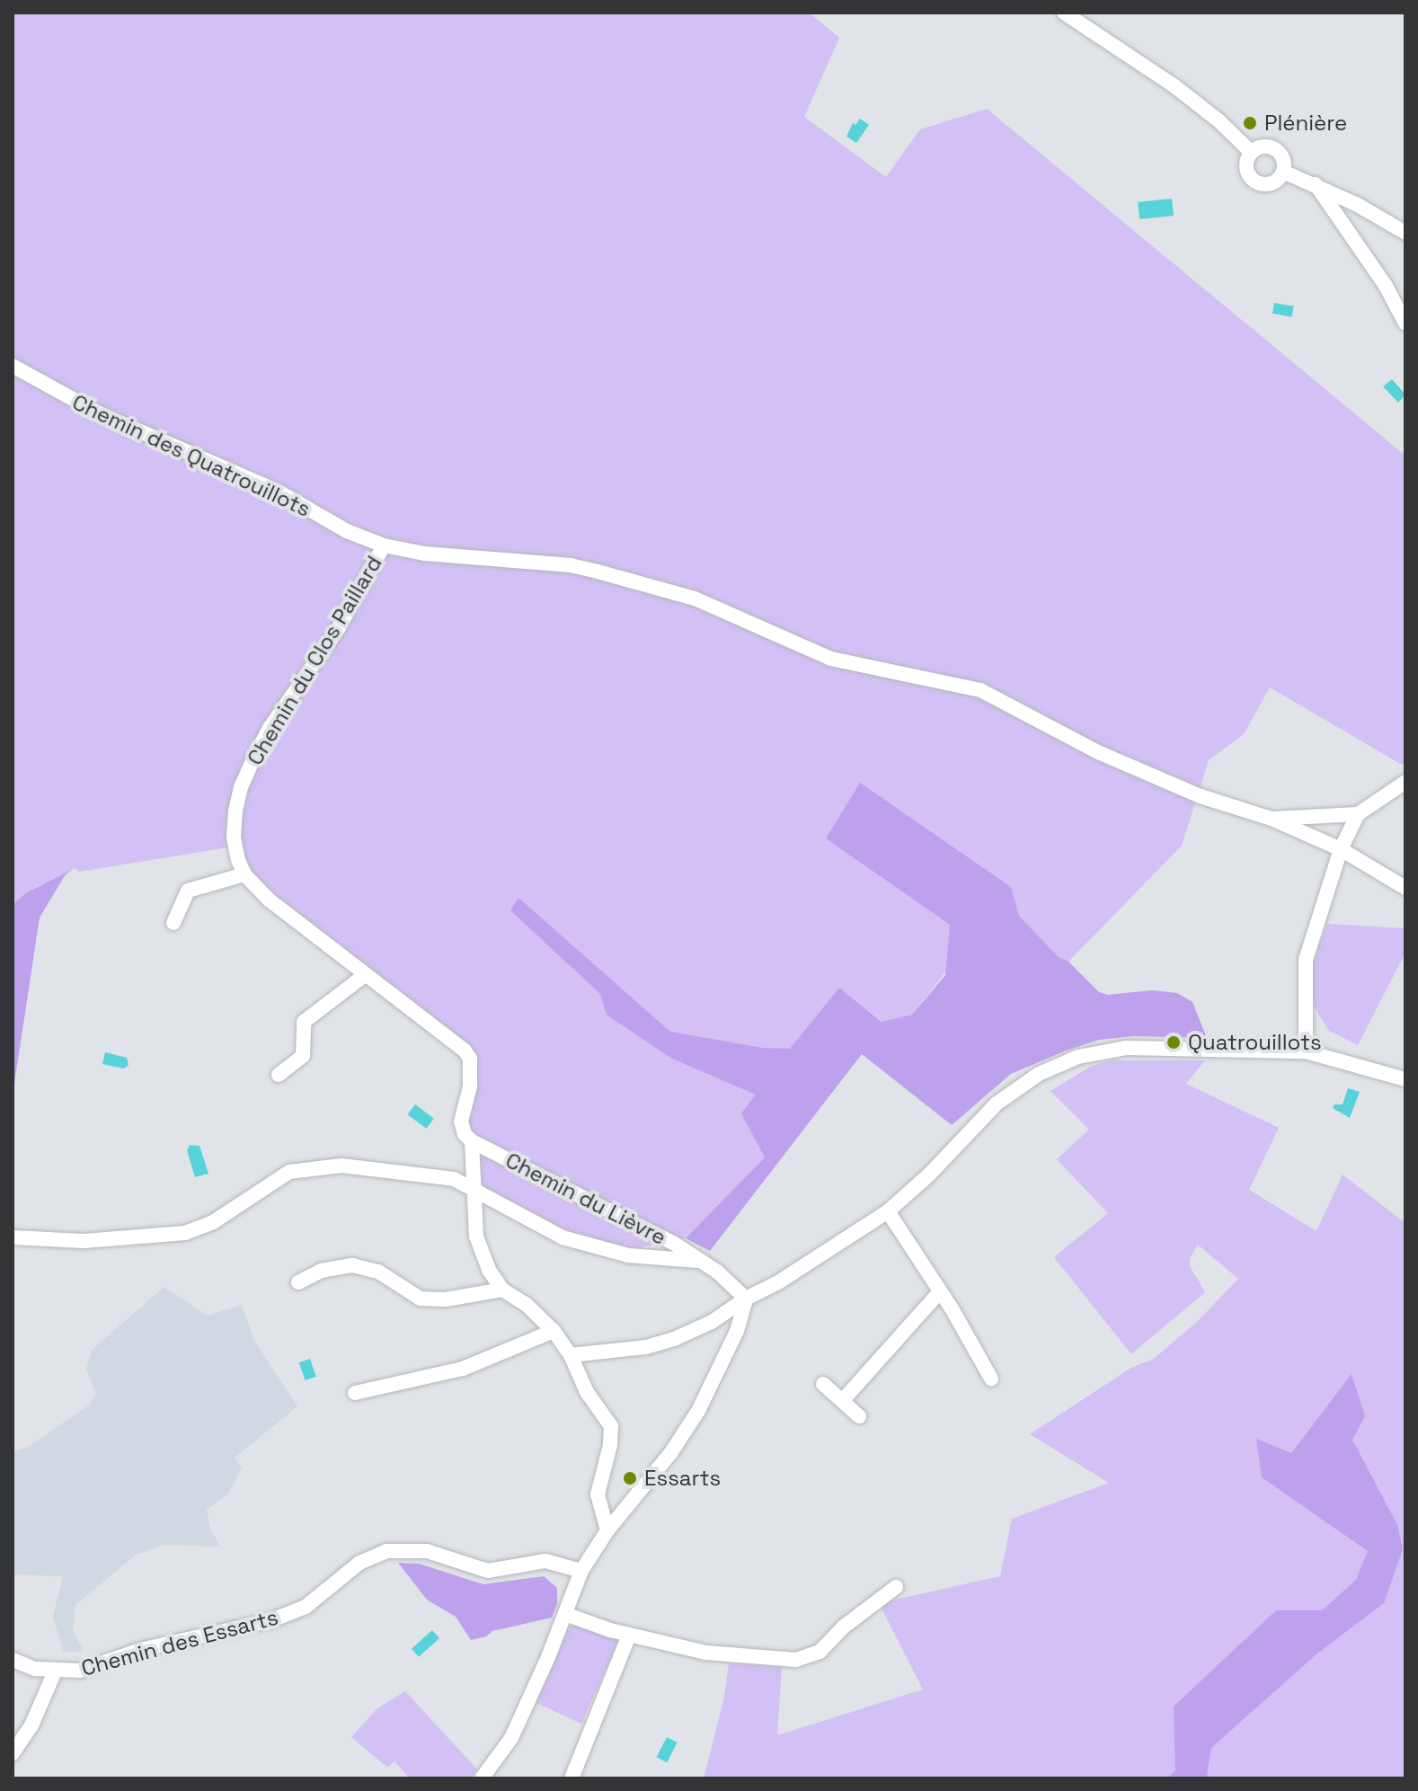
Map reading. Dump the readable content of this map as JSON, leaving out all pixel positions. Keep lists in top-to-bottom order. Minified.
{"streets":{"street":["Chemin des Quatrouillots","Chemin du Clos Paillard","Chemin du Lièvre","Chemin des Essarts"]},"crossings":[["Chemin des Quatrouillots","Chemin du Clos Paillard"],["Chemin du Clos Paillard","Chemin du Lièvre"]],"places":["Plénière","Quatrouillots","Essarts"]}
